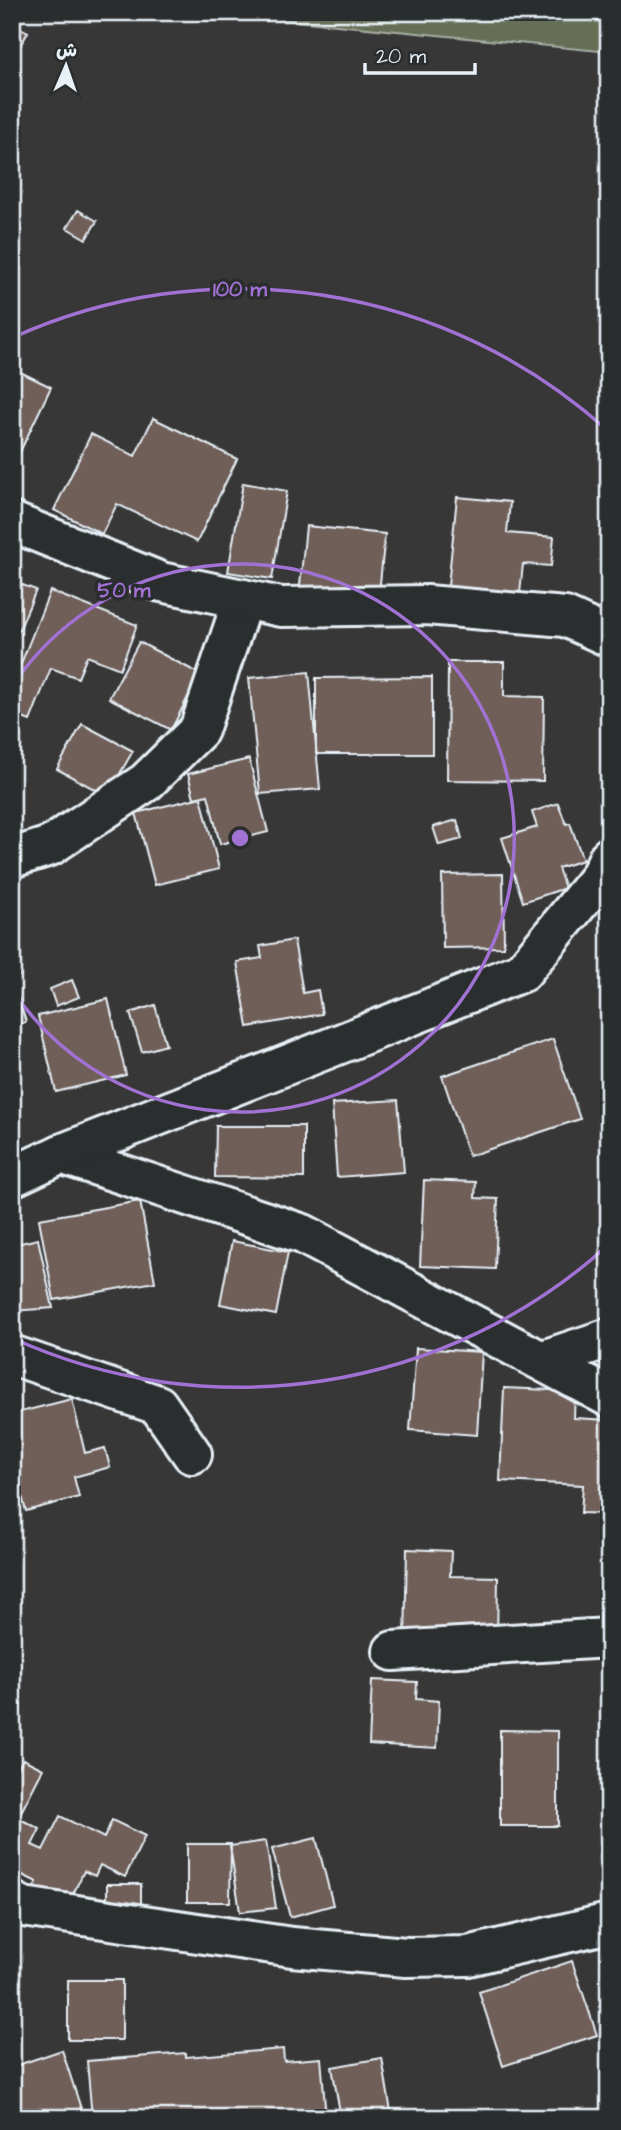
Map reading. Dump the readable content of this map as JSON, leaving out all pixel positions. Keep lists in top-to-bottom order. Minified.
{"scale_bar":"20 m","north":"top","rings":["100 m","50 m"]}
